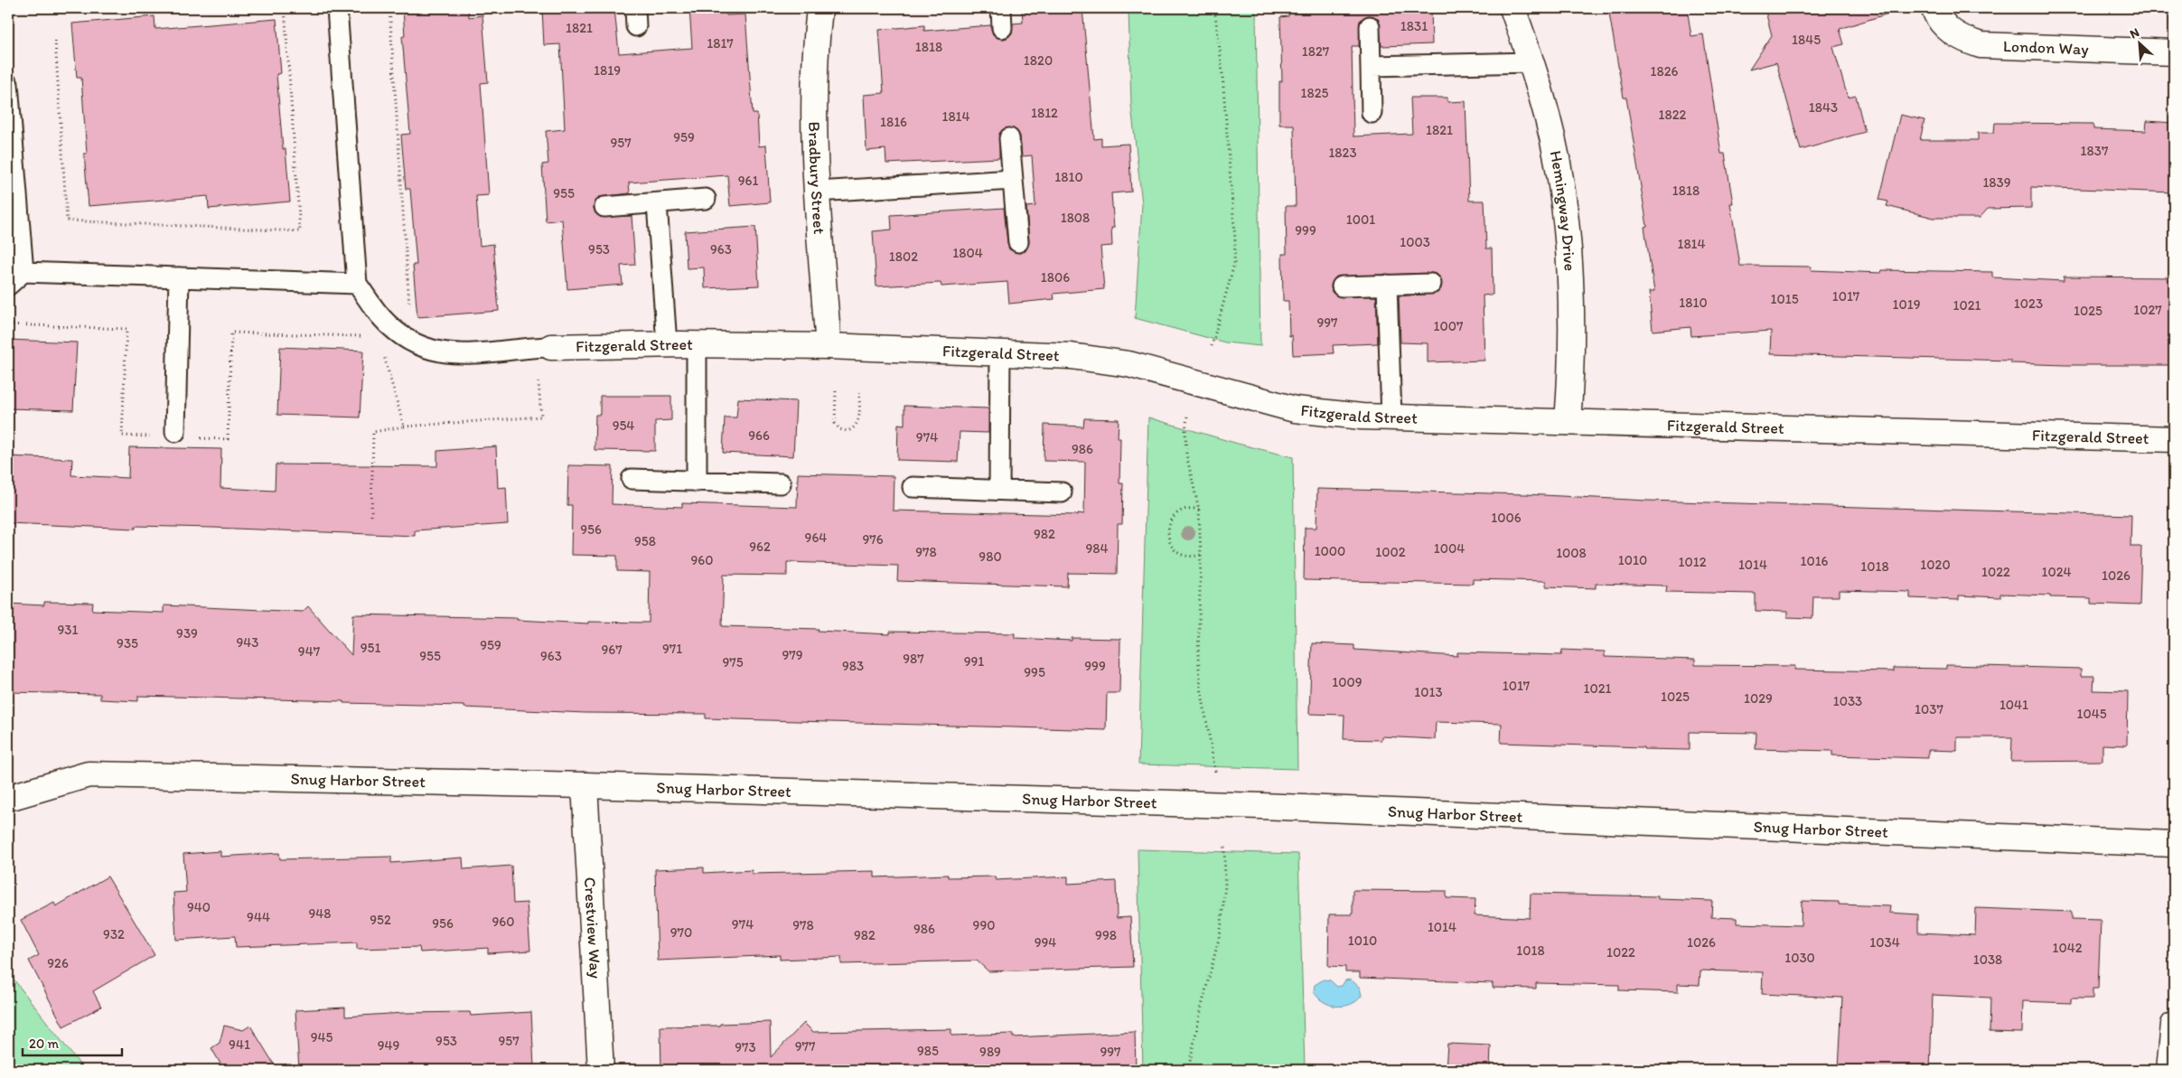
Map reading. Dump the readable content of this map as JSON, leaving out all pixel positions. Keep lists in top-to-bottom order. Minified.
{"streets":{"street":["London Way","Bradbury Street","Hemingway Drive","Fitzgerald Street","Snug Harbor Street","Crestview Way"]},"crossings":[["Bradbury Street","Fitzgerald Street"],["Hemingway Drive","Fitzgerald Street"],["Snug Harbor Street","Crestview Way"]],"house_numbers":["1831","1821","1845","1817","1818","1827","1820","1819","1826","1825","1843","1812","1822","1814","1816","1821","959","957","1837","1823","1810","961","1839","1818","955","1808","1001","999","1003","1814","953","963","1804","1802","1806","1017","1015","1810","1023","1019","1021","1027","1025","997","1007","954","966","974","986","1006","956","982","964","976","958","962","984","1004","1000","978","1002","1008","980","960","1010","1016","1012","1014","1020","1018","1022","1024","1026","931","939","943","935","959","951","971","967","947","979","955","963","987","991","975","983","999","995","1009","1017","1021","1013","1025","1029","1033","1041","1037","1045","940","948","944","952","960","956","974","978","990","1014","986","970","932","982","998","1010","994","1026","1034","1042","1018","1022","1030","1038","926","945","953","957","941","949","977","973","985","989","997"],"scale_bar":"20 m","north":"top left"}
